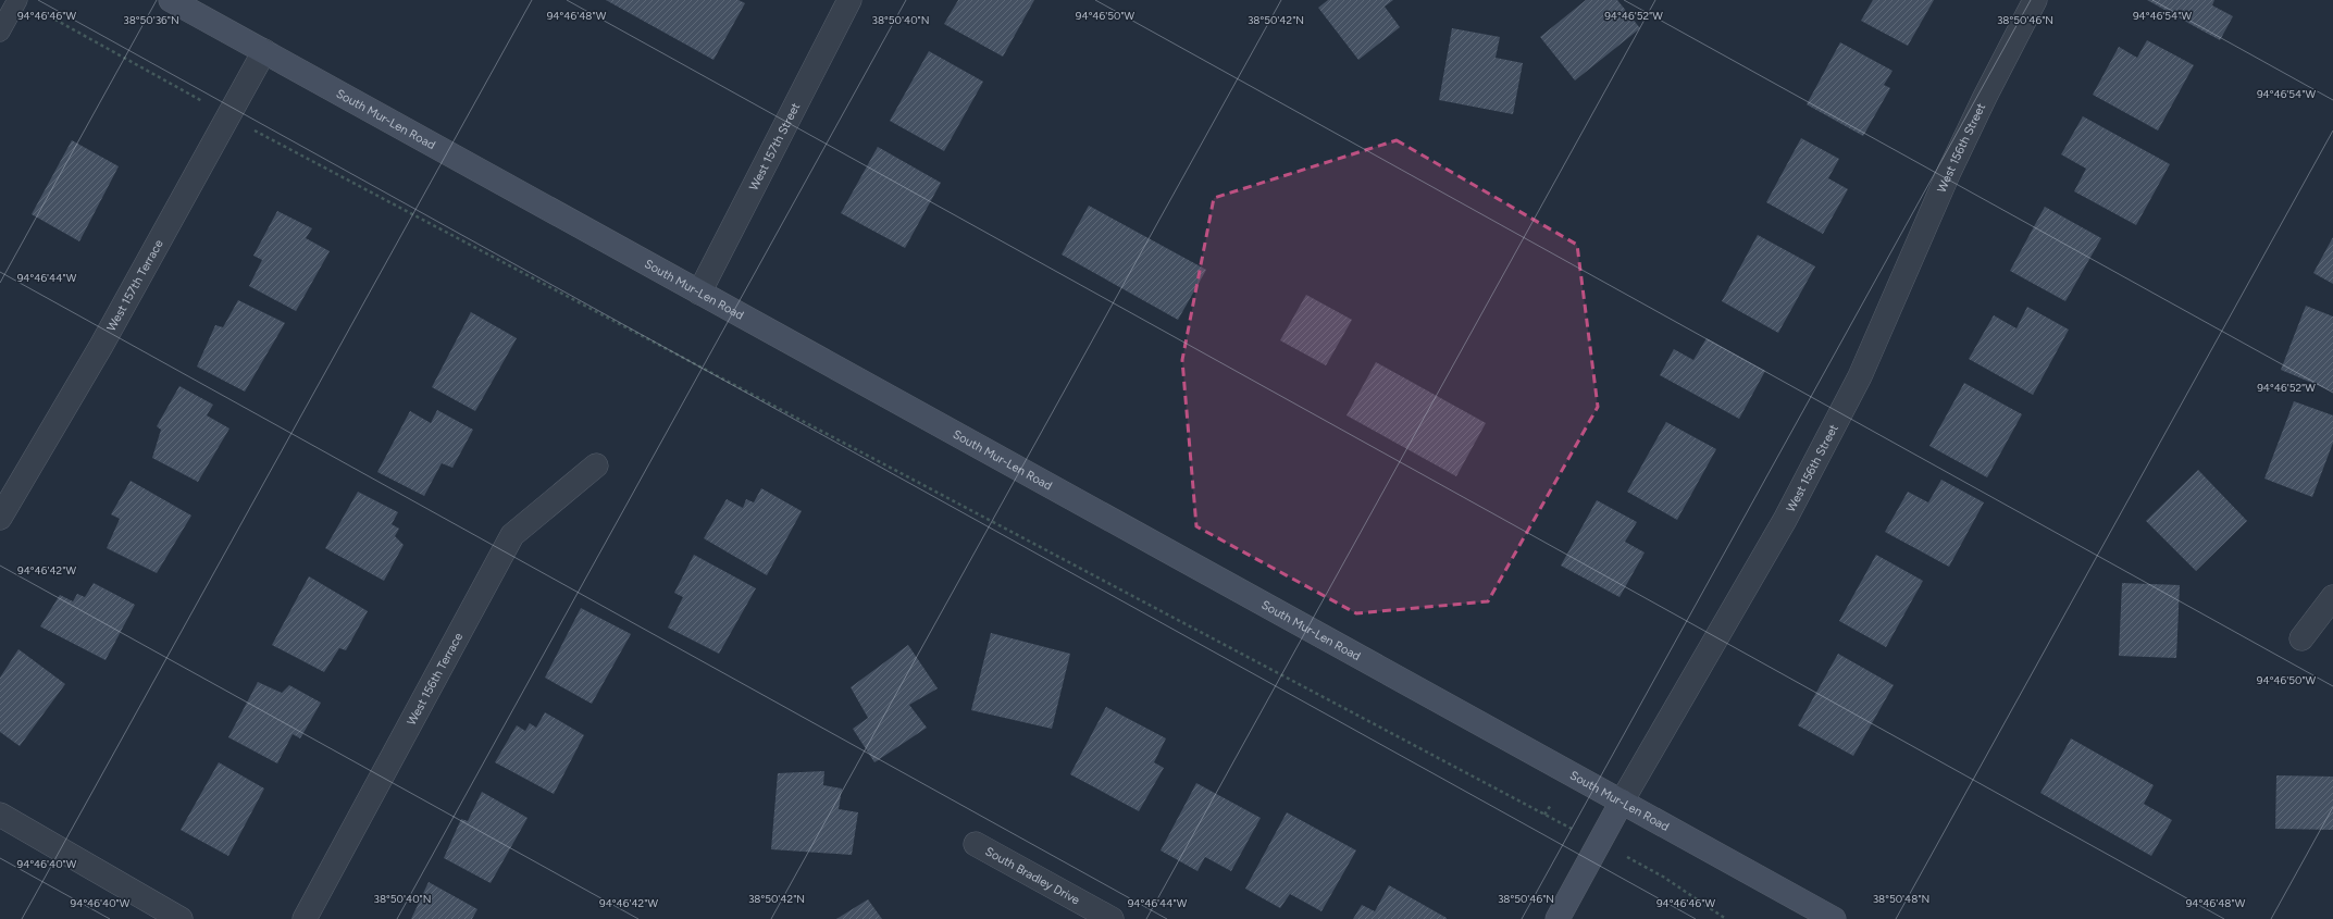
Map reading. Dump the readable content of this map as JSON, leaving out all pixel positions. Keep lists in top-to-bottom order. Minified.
{"streets":{"main road":["South Mur-Len Road","West 156th Street"],"street":["West 157th Street","West 157th Terrace","West 156th Terrace","South Bradley Drive"]},"crossings":[["South Mur-Len Road","West 157th Street"],["South Mur-Len Road","West 156th Street"],["South Mur-Len Road","West 157th Terrace"]],"coordinates":["94°46'46\"W","94°46'52\"W","94°46'48\"W","94°46'50\"W","94°46'54\"W","38°50'36\"N","38°50'40\"N","38°50'42\"N","38°50'46\"N","94°46'44\"W","94°46'42\"W","94°46'40\"W","38°50'48\"N"]}
